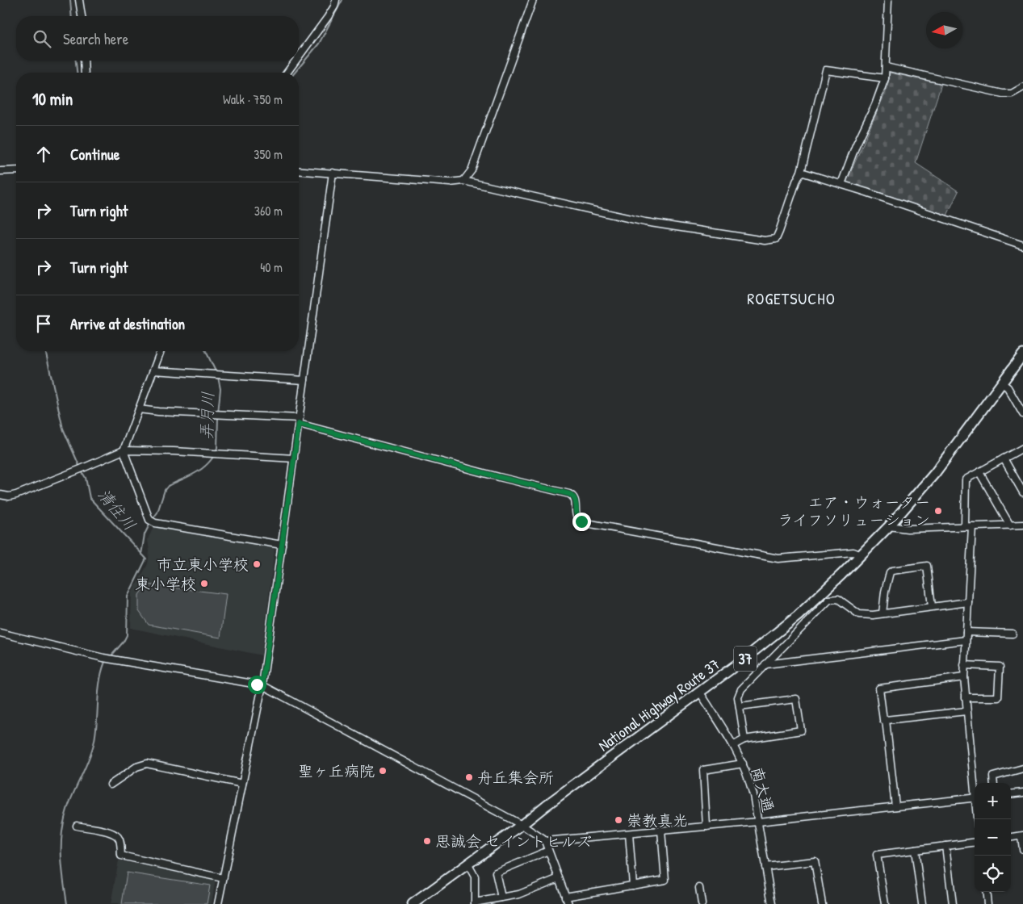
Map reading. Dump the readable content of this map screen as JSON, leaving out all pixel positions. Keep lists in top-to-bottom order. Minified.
{"streets":{"highway":["37","National Highway Route 37"],"street":["南大通"]},"crossings":[["National Highway Route 37","南大通"]],"districts":["ROGETSUCHO"],"water":["弄月川","清住川"],"places":["エア・ウォーター ライフソリューション","市立東小学校","東小学校","聖ヶ丘病院","舟丘集会所","崇教真光","思誠会 セイントヒルズ"],"north":"left","page":{"search":"Search here","heading":["10 min","Walk · 750 m"],"list":[["Continue","350 m"],["Turn right","360 m"],["Turn right","40 m"],"Arrive at destination"],"map_buttons":["+","−"]}}
